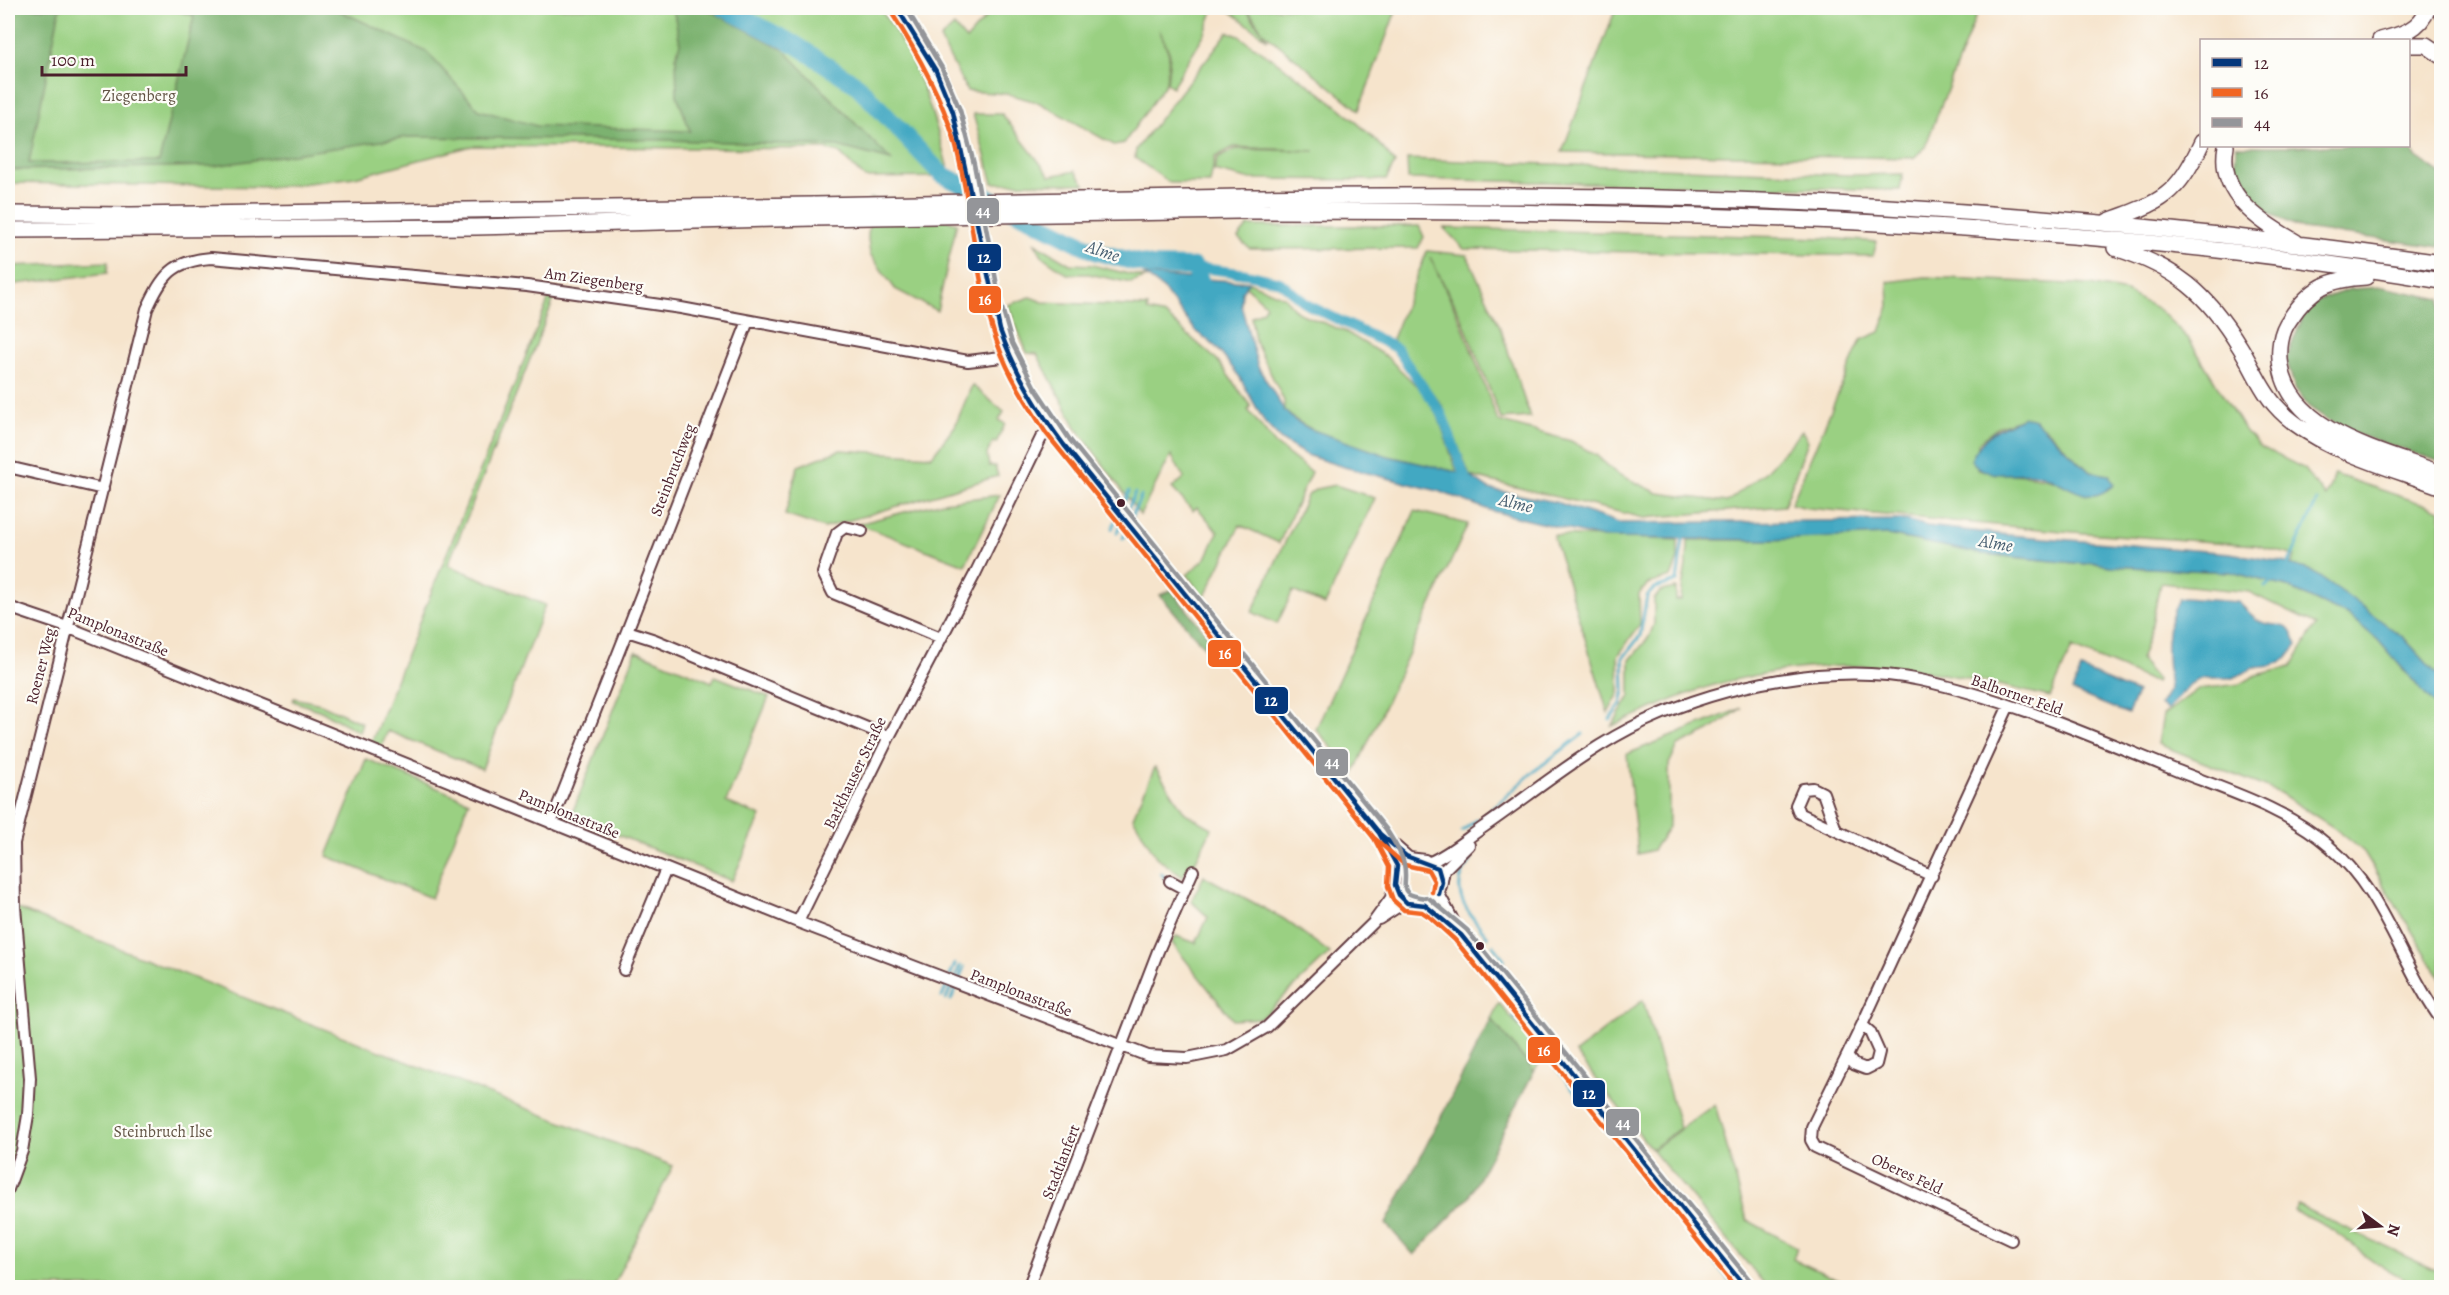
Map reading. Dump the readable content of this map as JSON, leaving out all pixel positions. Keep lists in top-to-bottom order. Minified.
{"streets":{"street":["Am Ziegenberg","Steinbruchweg","Pamplonastraße","Roener Weg","Balhorner Feld","Barkhauser Straße","Stadtlanfert","Oberes Feld"]},"crossings":[["Am Ziegenberg","Steinbruchweg"],["Am Ziegenberg","Roener Weg"],["Steinbruchweg","Pamplonastraße"],["Pamplonastraße","Roener Weg"],["Pamplonastraße","Barkhauser Straße"],["Pamplonastraße","Stadtlanfert"],["Balhorner Feld","Oberes Feld"]],"water":["Alme"],"parks":["Ziegenberg","Steinbruch Ilse"],"lines":["transit line 12","transit line 44","transit line 16"],"legend":["12","16","44"],"scale_bar":"100 m","north":"right"}
